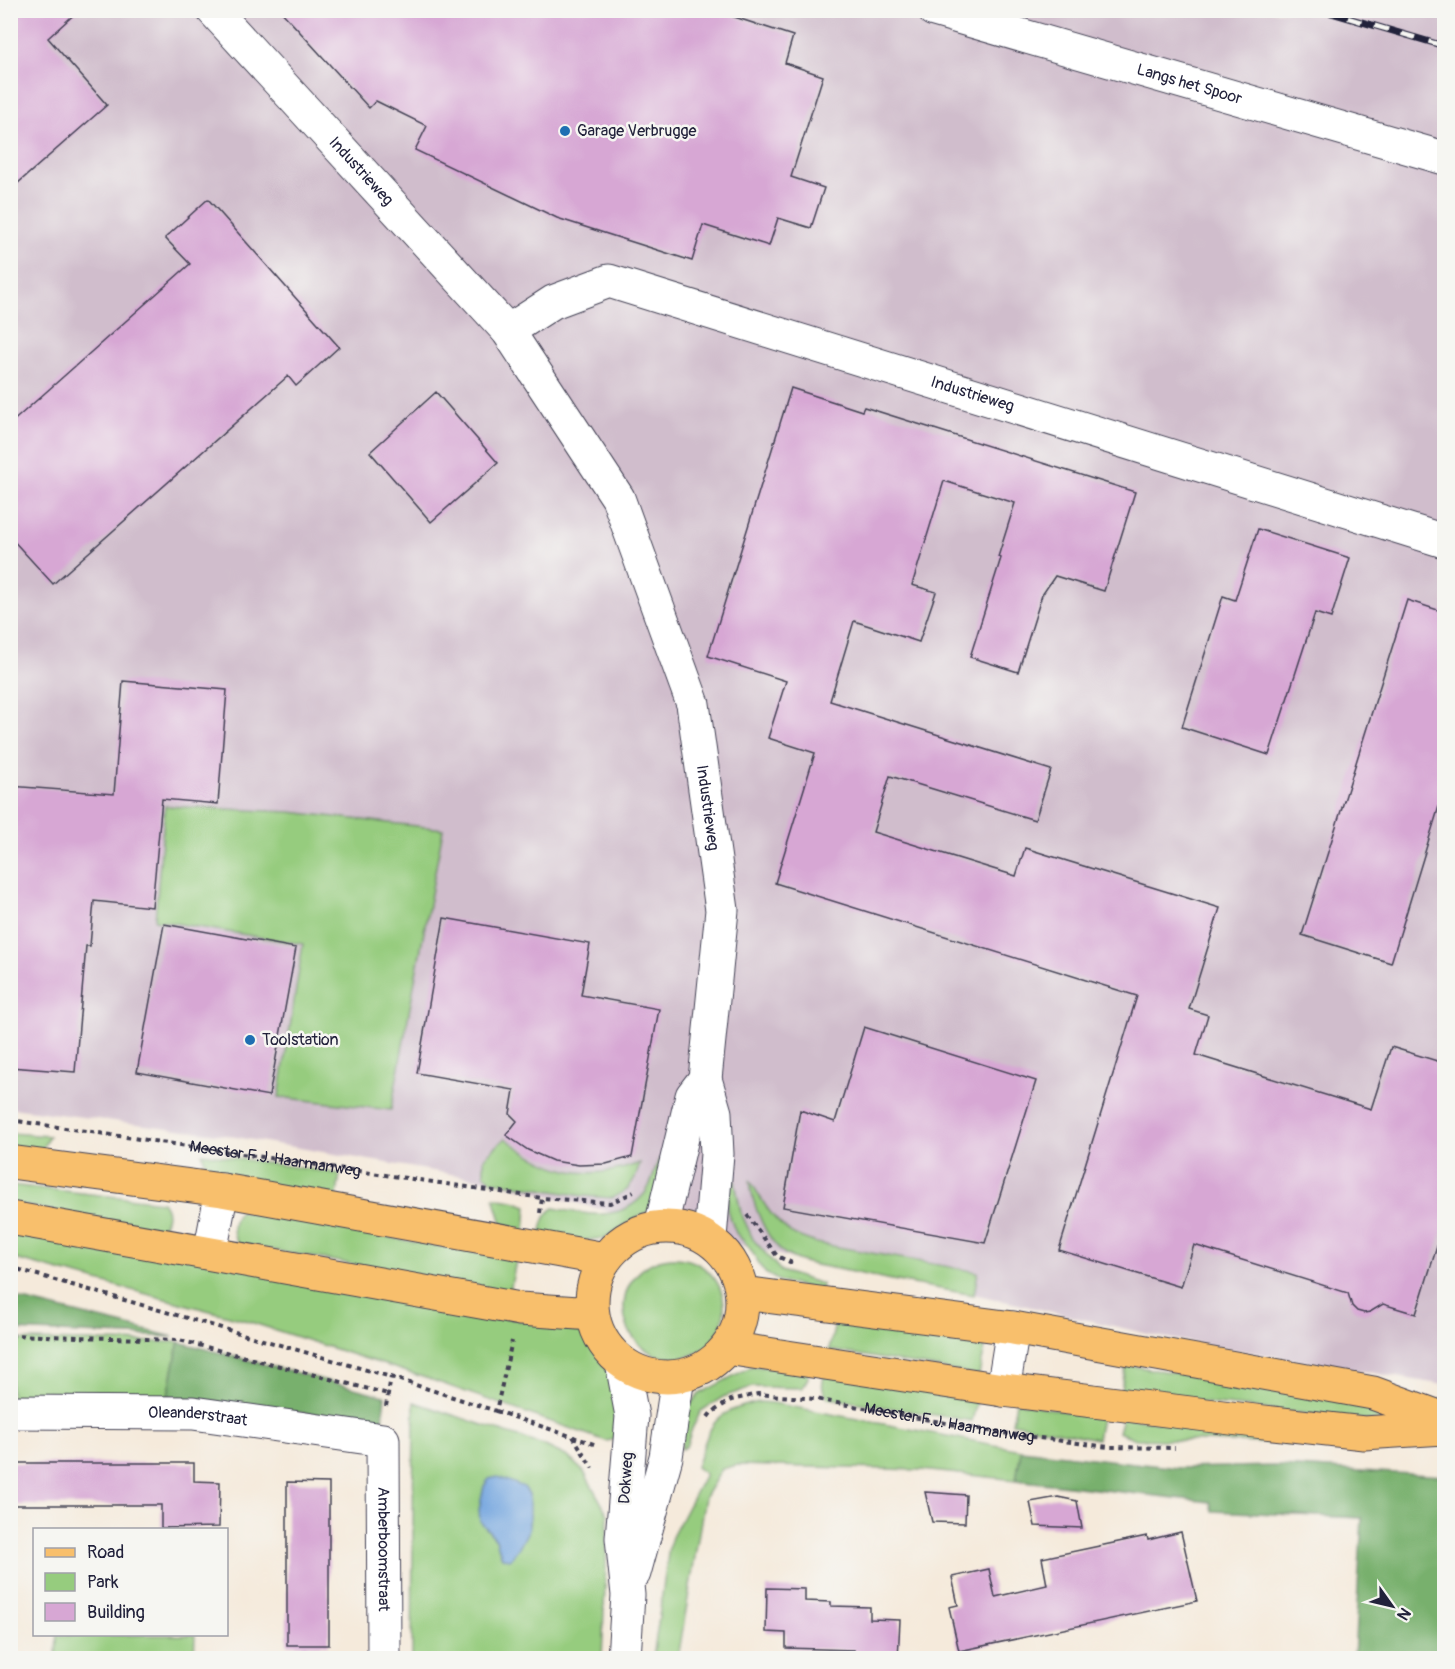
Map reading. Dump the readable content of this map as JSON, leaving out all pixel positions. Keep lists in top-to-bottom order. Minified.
{"streets":{"street":["Langs het Spoor","Industrieweg","Oleanderstraat","Dokweg","Amberboomstraat"],"path":["Meester F.J. Haarmanweg"]},"crossings":[["Industrieweg","Dokweg"],["Oleanderstraat","Amberboomstraat"]],"places":["Garage Verbrugge","Toolstation"],"legend":["Road","Park","Building"],"north":"bottom right"}
